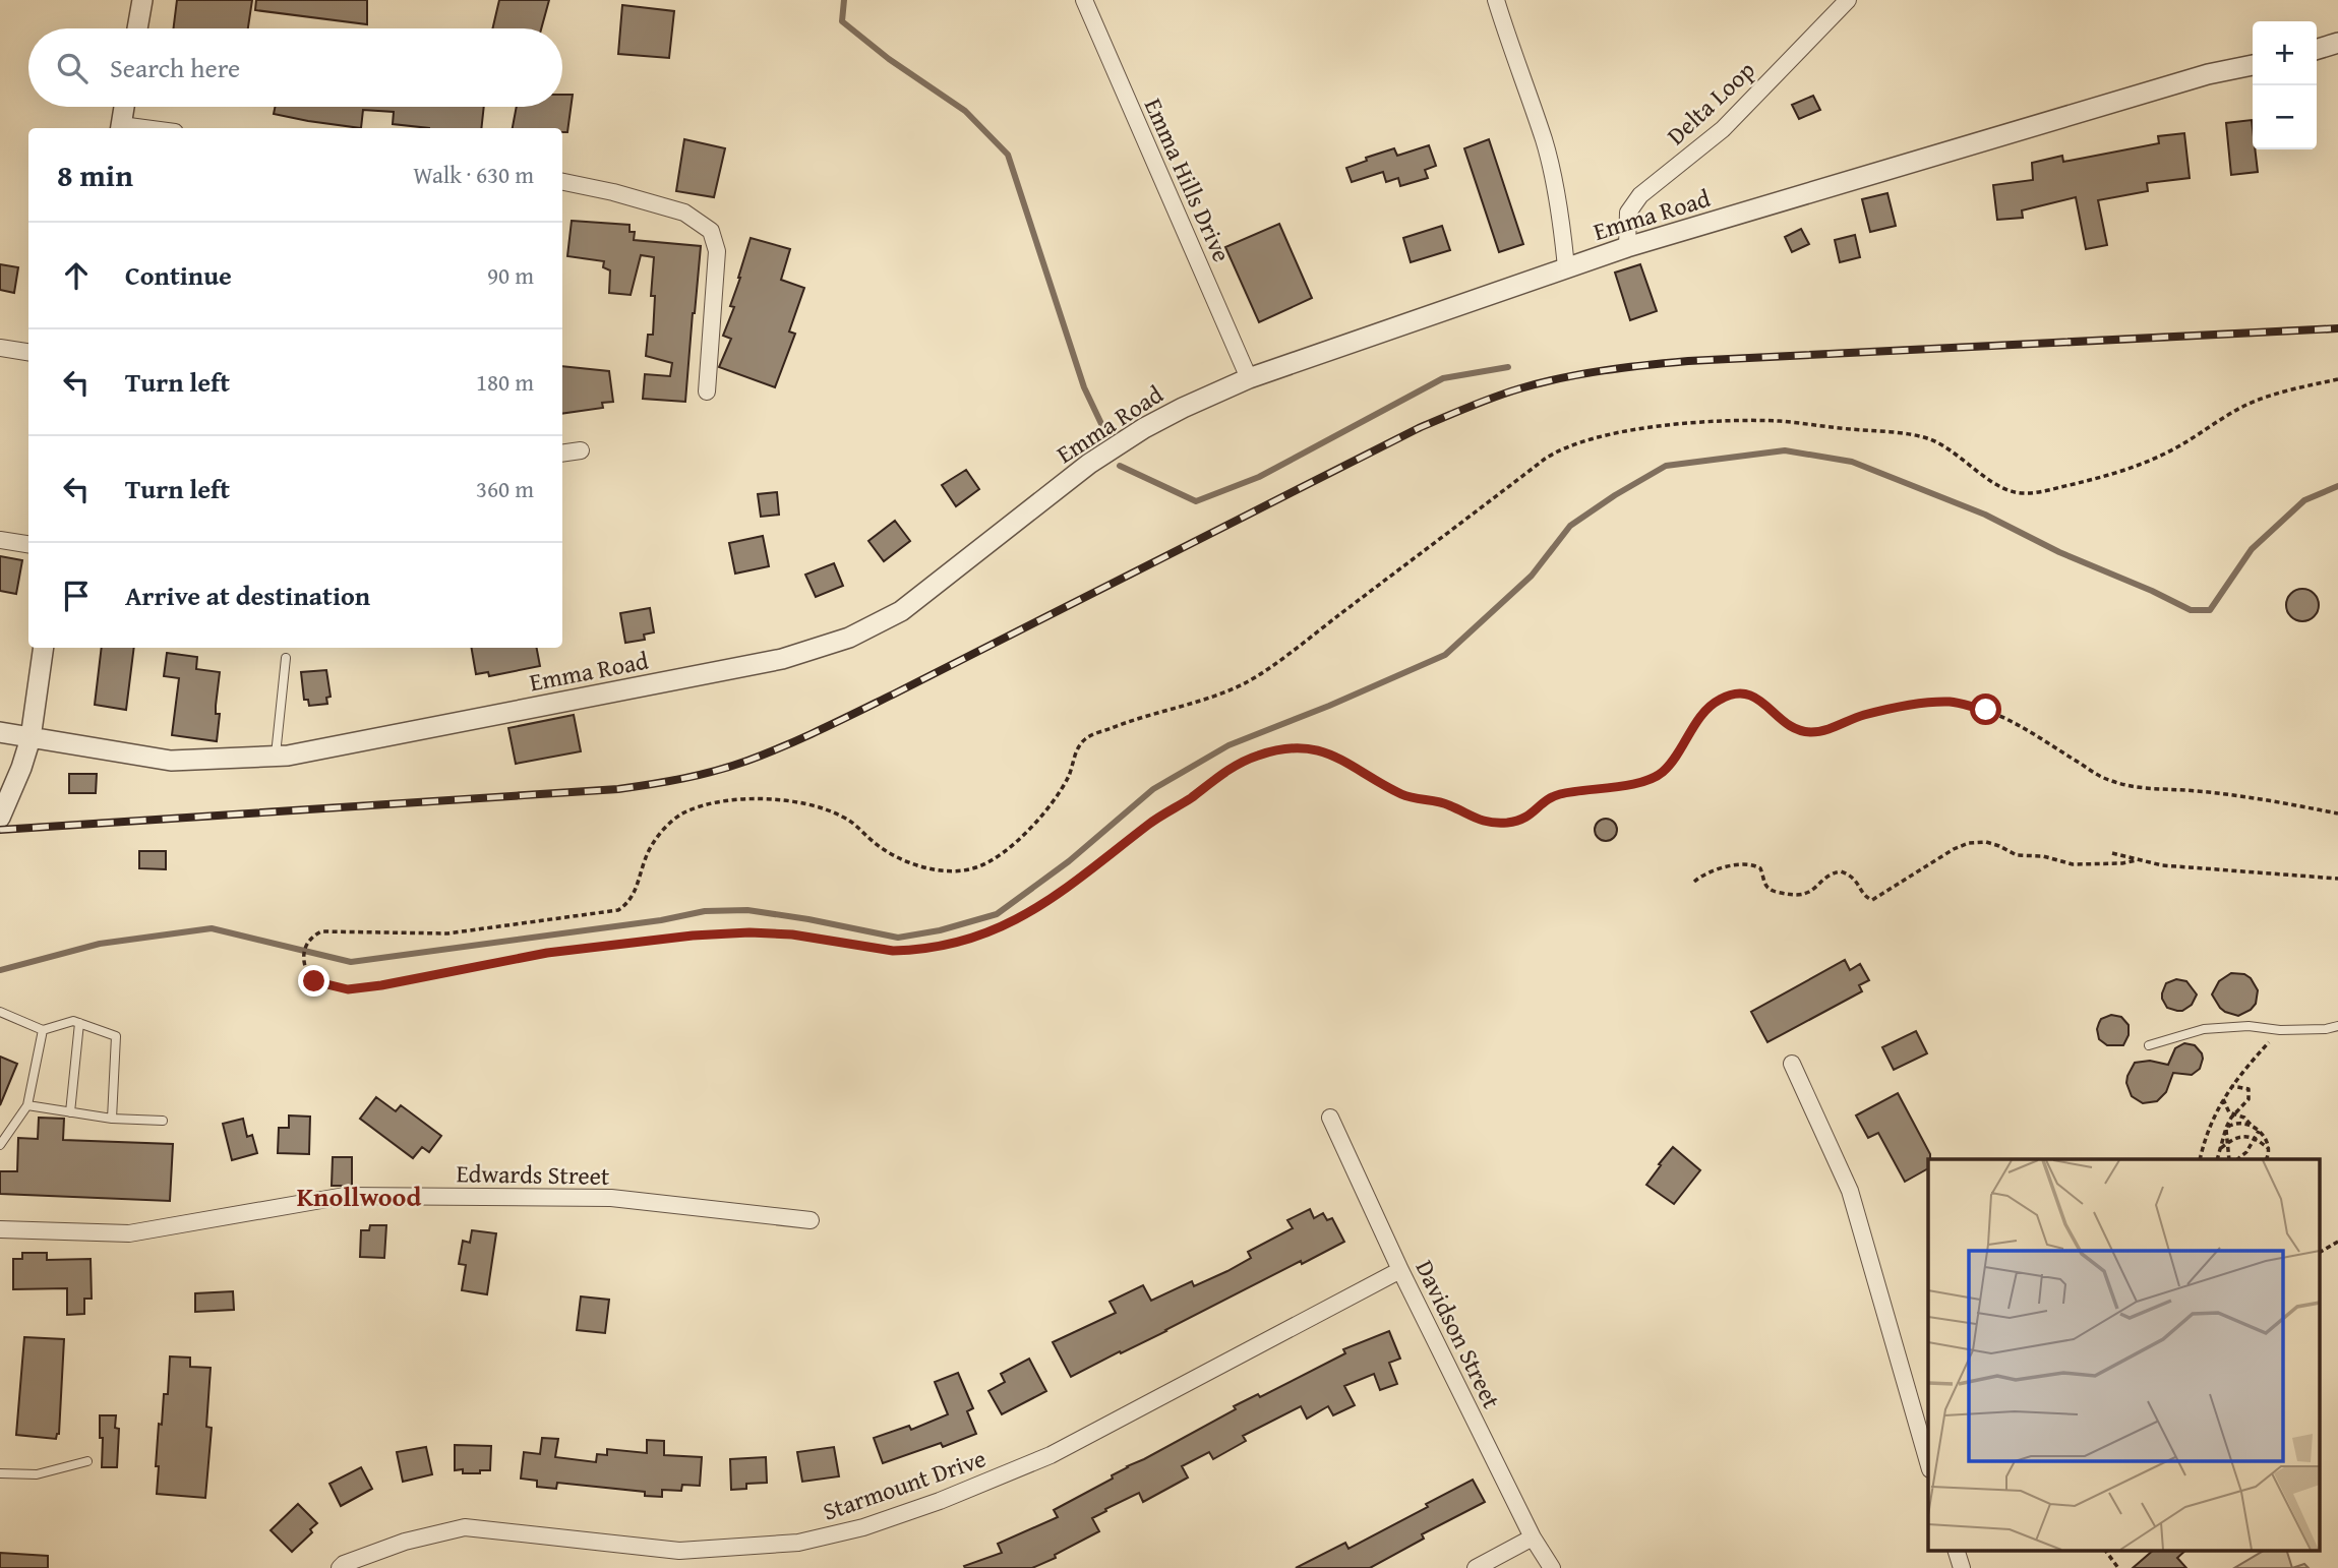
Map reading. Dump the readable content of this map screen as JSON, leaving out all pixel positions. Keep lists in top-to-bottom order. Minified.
{"streets":{"street":["Delta Loop","Emma Hills Drive","Emma Road","Edwards Street","Davidson Street","Starmount Drive"]},"crossings":[["Delta Loop","Emma Road"],["Emma Hills Drive","Emma Road"],["Davidson Street","Starmount Drive"]],"districts":["Knollwood"],"page":{"map_buttons":["+","−"],"search":"Search here","heading":["8 min","Walk · 630 m"],"list":[["Continue","90 m"],["Turn left","180 m"],["Turn left","360 m"],"Arrive at destination"]}}
